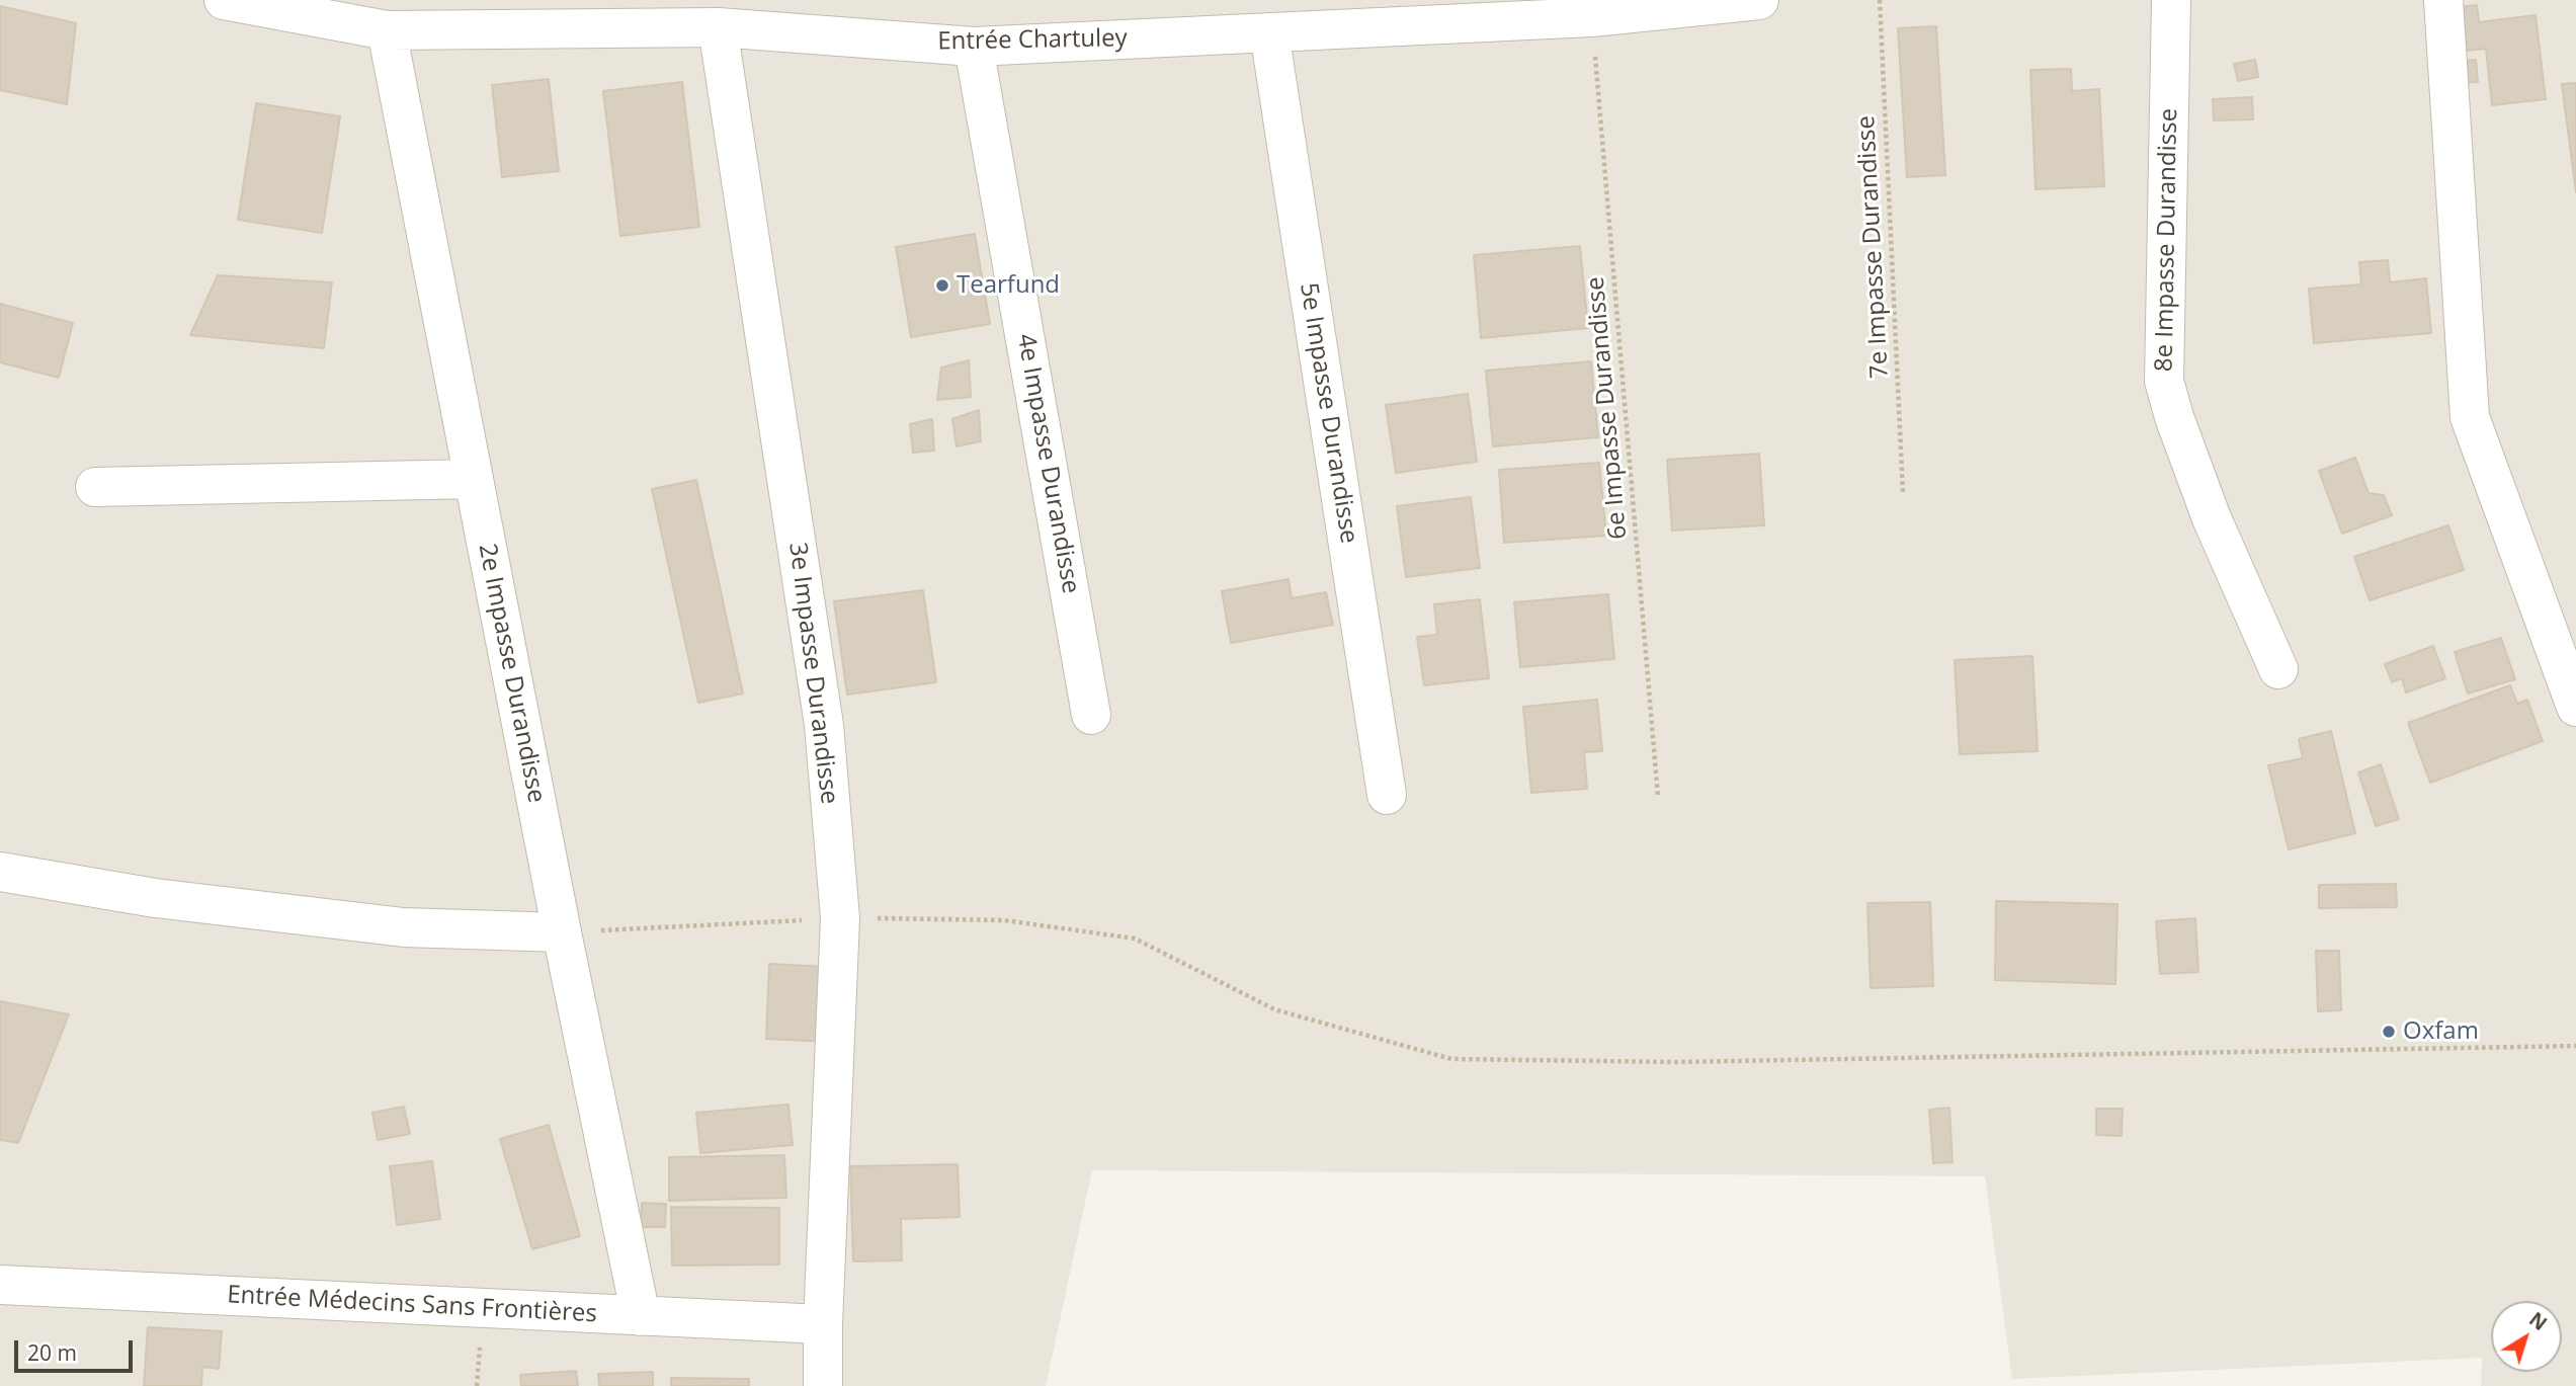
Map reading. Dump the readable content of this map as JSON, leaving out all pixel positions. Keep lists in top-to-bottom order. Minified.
{"streets":{"street":["Entrée Chartuley","8e Impasse Durandisse","5e Impasse Durandisse","4e Impasse Durandisse","2e Impasse Durandisse","3e Impasse Durandisse","Entrée Médecins Sans Frontières"],"path":["7e Impasse Durandisse","6e Impasse Durandisse"]},"crossings":[["Entrée Chartuley","6e Impasse Durandisse"],["Entrée Chartuley","5e Impasse Durandisse"],["Entrée Chartuley","4e Impasse Durandisse"],["Entrée Chartuley","2e Impasse Durandisse"],["Entrée Chartuley","3e Impasse Durandisse"],["2e Impasse Durandisse","Entrée Médecins Sans Frontières"],["3e Impasse Durandisse","Entrée Médecins Sans Frontières"]],"places":["Tearfund","Oxfam"],"scale_bar":"20 m","north":"top right"}
